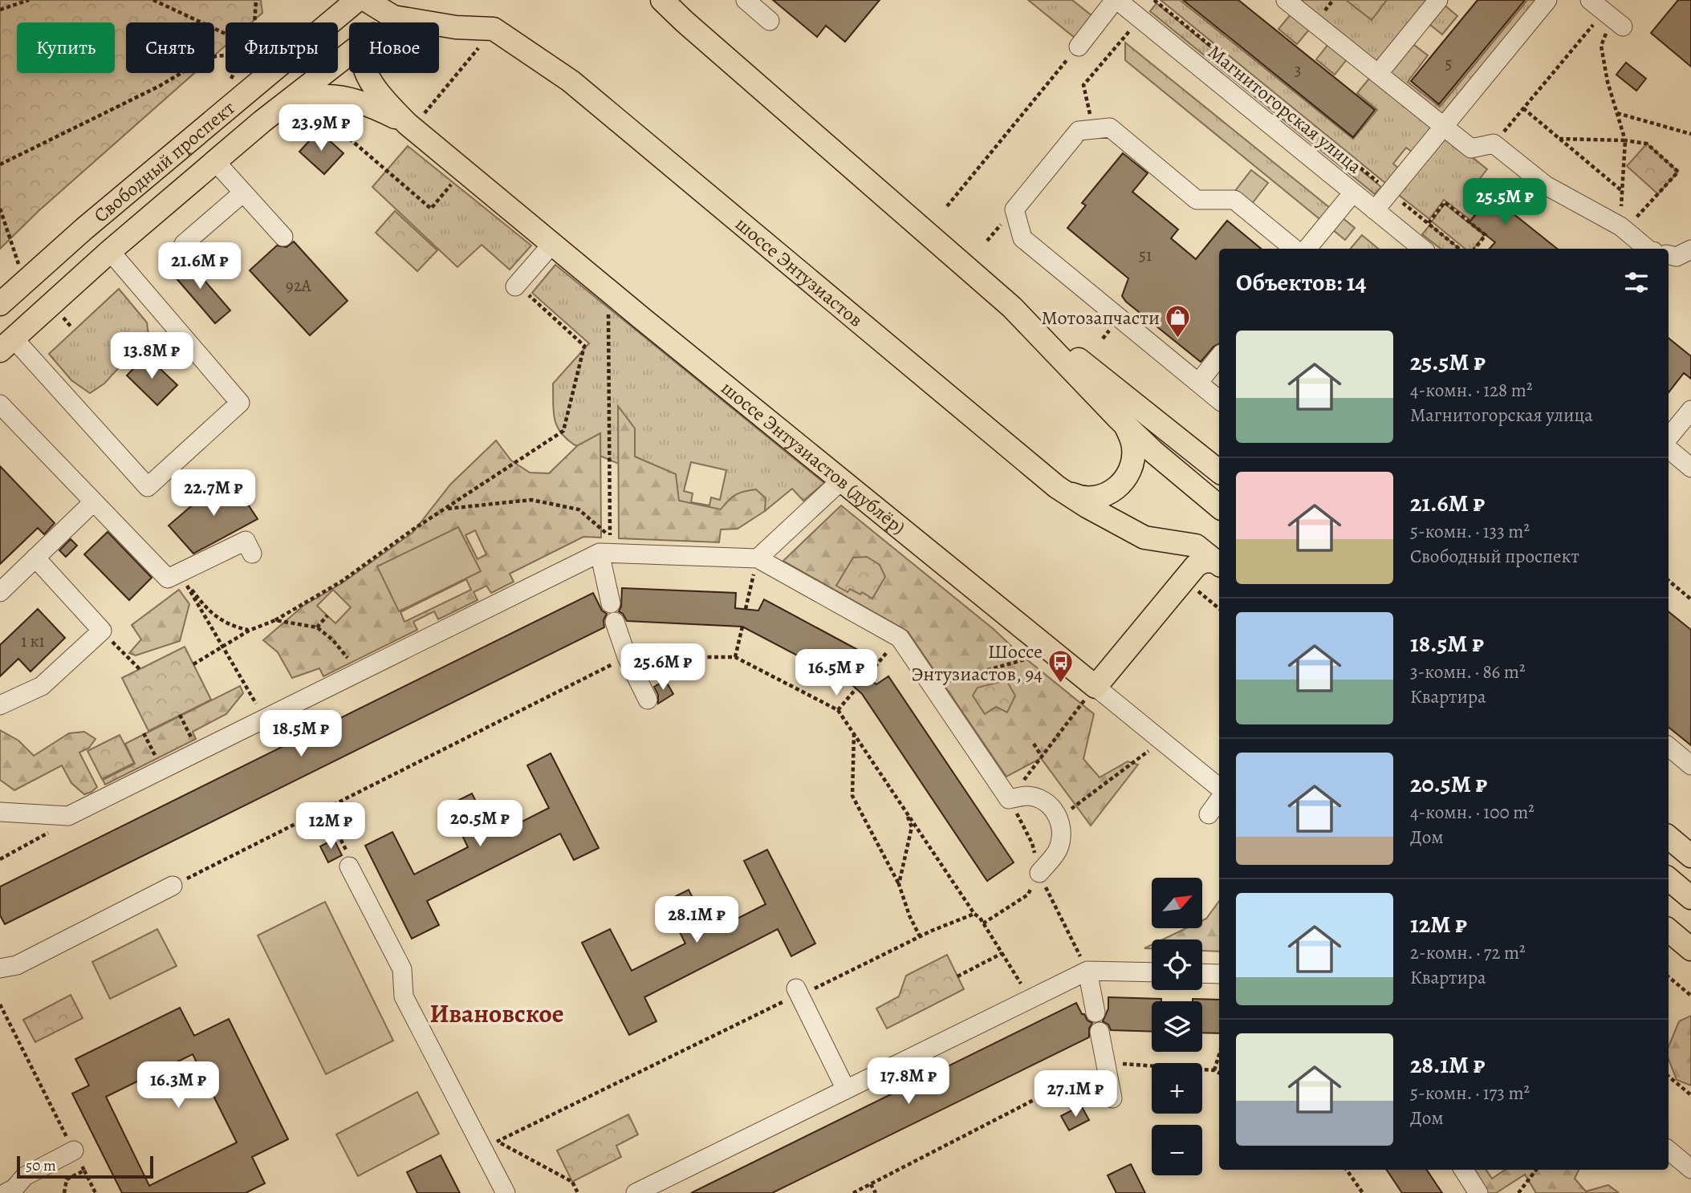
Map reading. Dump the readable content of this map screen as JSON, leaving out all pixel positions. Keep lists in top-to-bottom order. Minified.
{"streets":{"main road":["Свободный проспект","шоссе Энтузиастов","шоссе Энтузиастов (дублёр)"],"street":["Магнитогорская улица"]},"crossings":[["Свободный проспект","шоссе Энтузиастов"],["Свободный проспект","шоссе Энтузиастов (дублёр)"]],"districts":["Ивановское"],"places":{"shop":["Мотозапчасти"],"bus stop":["Шоссе Энтузиастов, 94"]},"house_numbers":["5","3","51","92А","1 к1"],"scale_bar":"50 m","north":"top right","page":{"chip":["Купить","Снять","Фильтры","Новое"],"price":["23.9M ₽","25.5M ₽","21.6M ₽","13.8M ₽","22.7M ₽","25.6M ₽","16.5M ₽","18.5M ₽","20.5M ₽","12M ₽","28.1M ₽","17.8M ₽","16.3M ₽","27.1M ₽"],"heading":"Объектов: 14","list":[{"name":"25.5M ₽","note":"4-комн. · 128 m² · Магнитогорская улица"},{"name":"21.6M ₽","note":"5-комн. · 133 m² · Свободный проспект"},{"name":"18.5M ₽","note":"3-комн. · 86 m² · Квартира"},{"name":"20.5M ₽","note":"4-комн. · 100 m² · Дом"},{"name":"12M ₽","note":"2-комн. · 72 m² · Квартира"},{"name":"28.1M ₽","note":"5-комн. · 173 m² · Дом"}],"map_buttons":["+","−"],"scale":"50 m"}}
